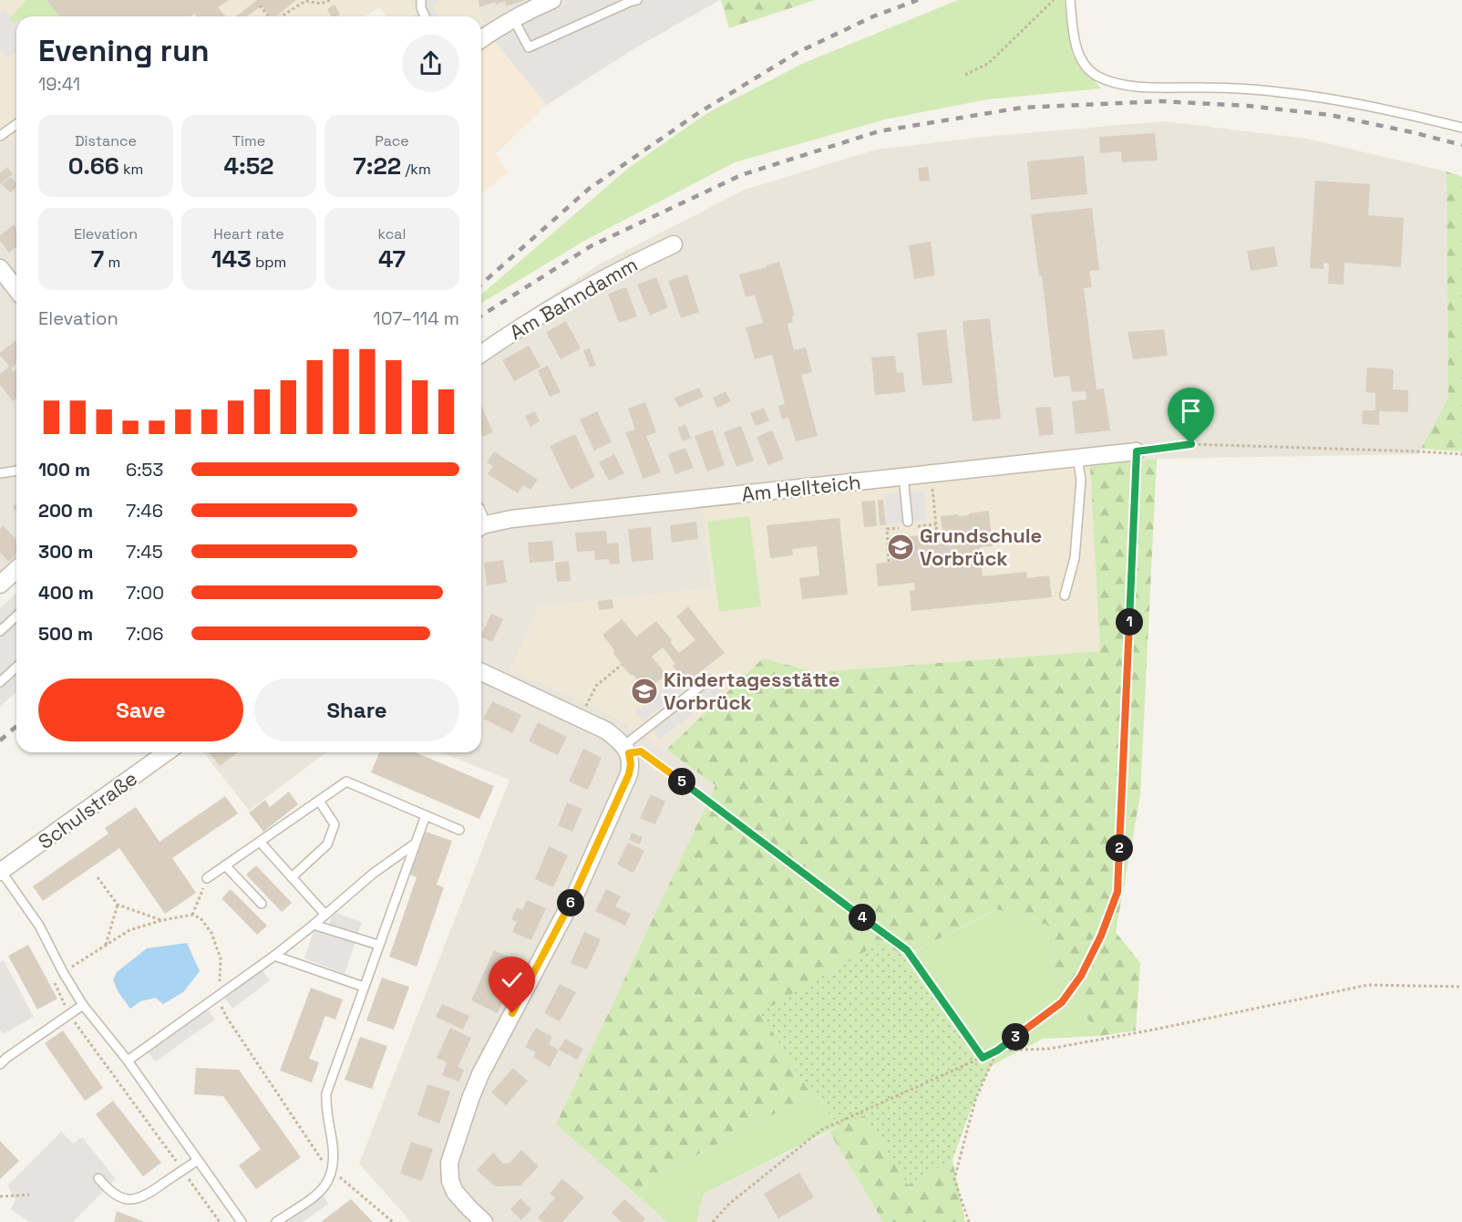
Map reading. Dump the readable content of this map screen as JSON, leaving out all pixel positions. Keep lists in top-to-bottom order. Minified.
{"streets":{"street":["Am Bahndamm","Am Hellteich","Schulstraße"]},"places":{"school or university":["Grundschule Vorbrück","Kindertagesstätte Vorbrück"]},"page":{"heading":["Evening run","19:41"],"stats":[["Distance","0.66 km"],["Time","4:52"],["Pace","7:22 /km"],["Elevation","7 m"],["Heart rate","143 bpm"],["kcal","47"]],"chart":["Elevation","107–114 m"],"list":[{"name":"100 m","note":"6:53"},{"name":"200 m","note":"7:46"},{"name":"300 m","note":"7:45"},{"name":"400 m","note":"7:00"},{"name":"500 m","note":"7:06"}],"pins":["1","5","2","6","4","3"],"buttons":["Save","Share"]}}
